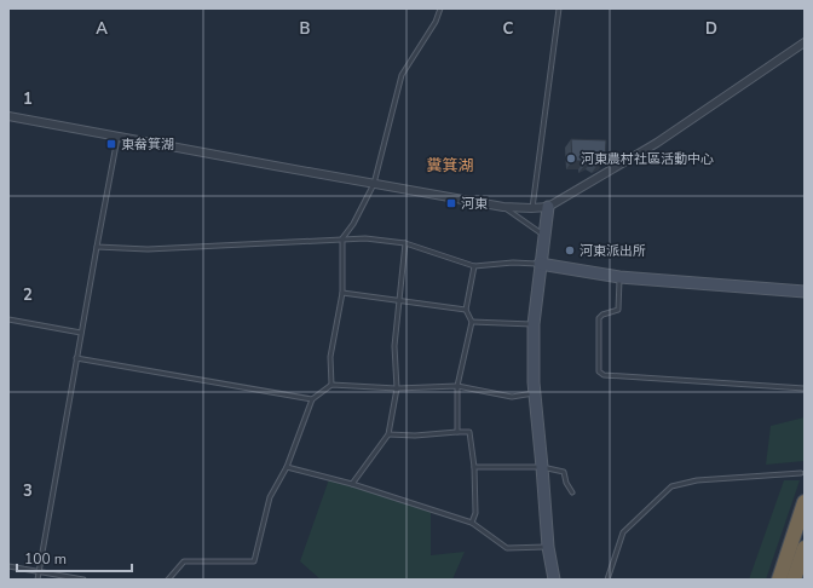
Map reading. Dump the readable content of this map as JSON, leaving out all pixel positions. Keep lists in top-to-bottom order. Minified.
{"districts":["糞箕湖"],"places":{"transit":["東畚箕湖","河東"],"other":["河東農村社區活動中心","河東派出所"]},"scale_bar":"100 m","grid":{"columns":["A","B","C","D"],"rows":["1","2","3"]}}
